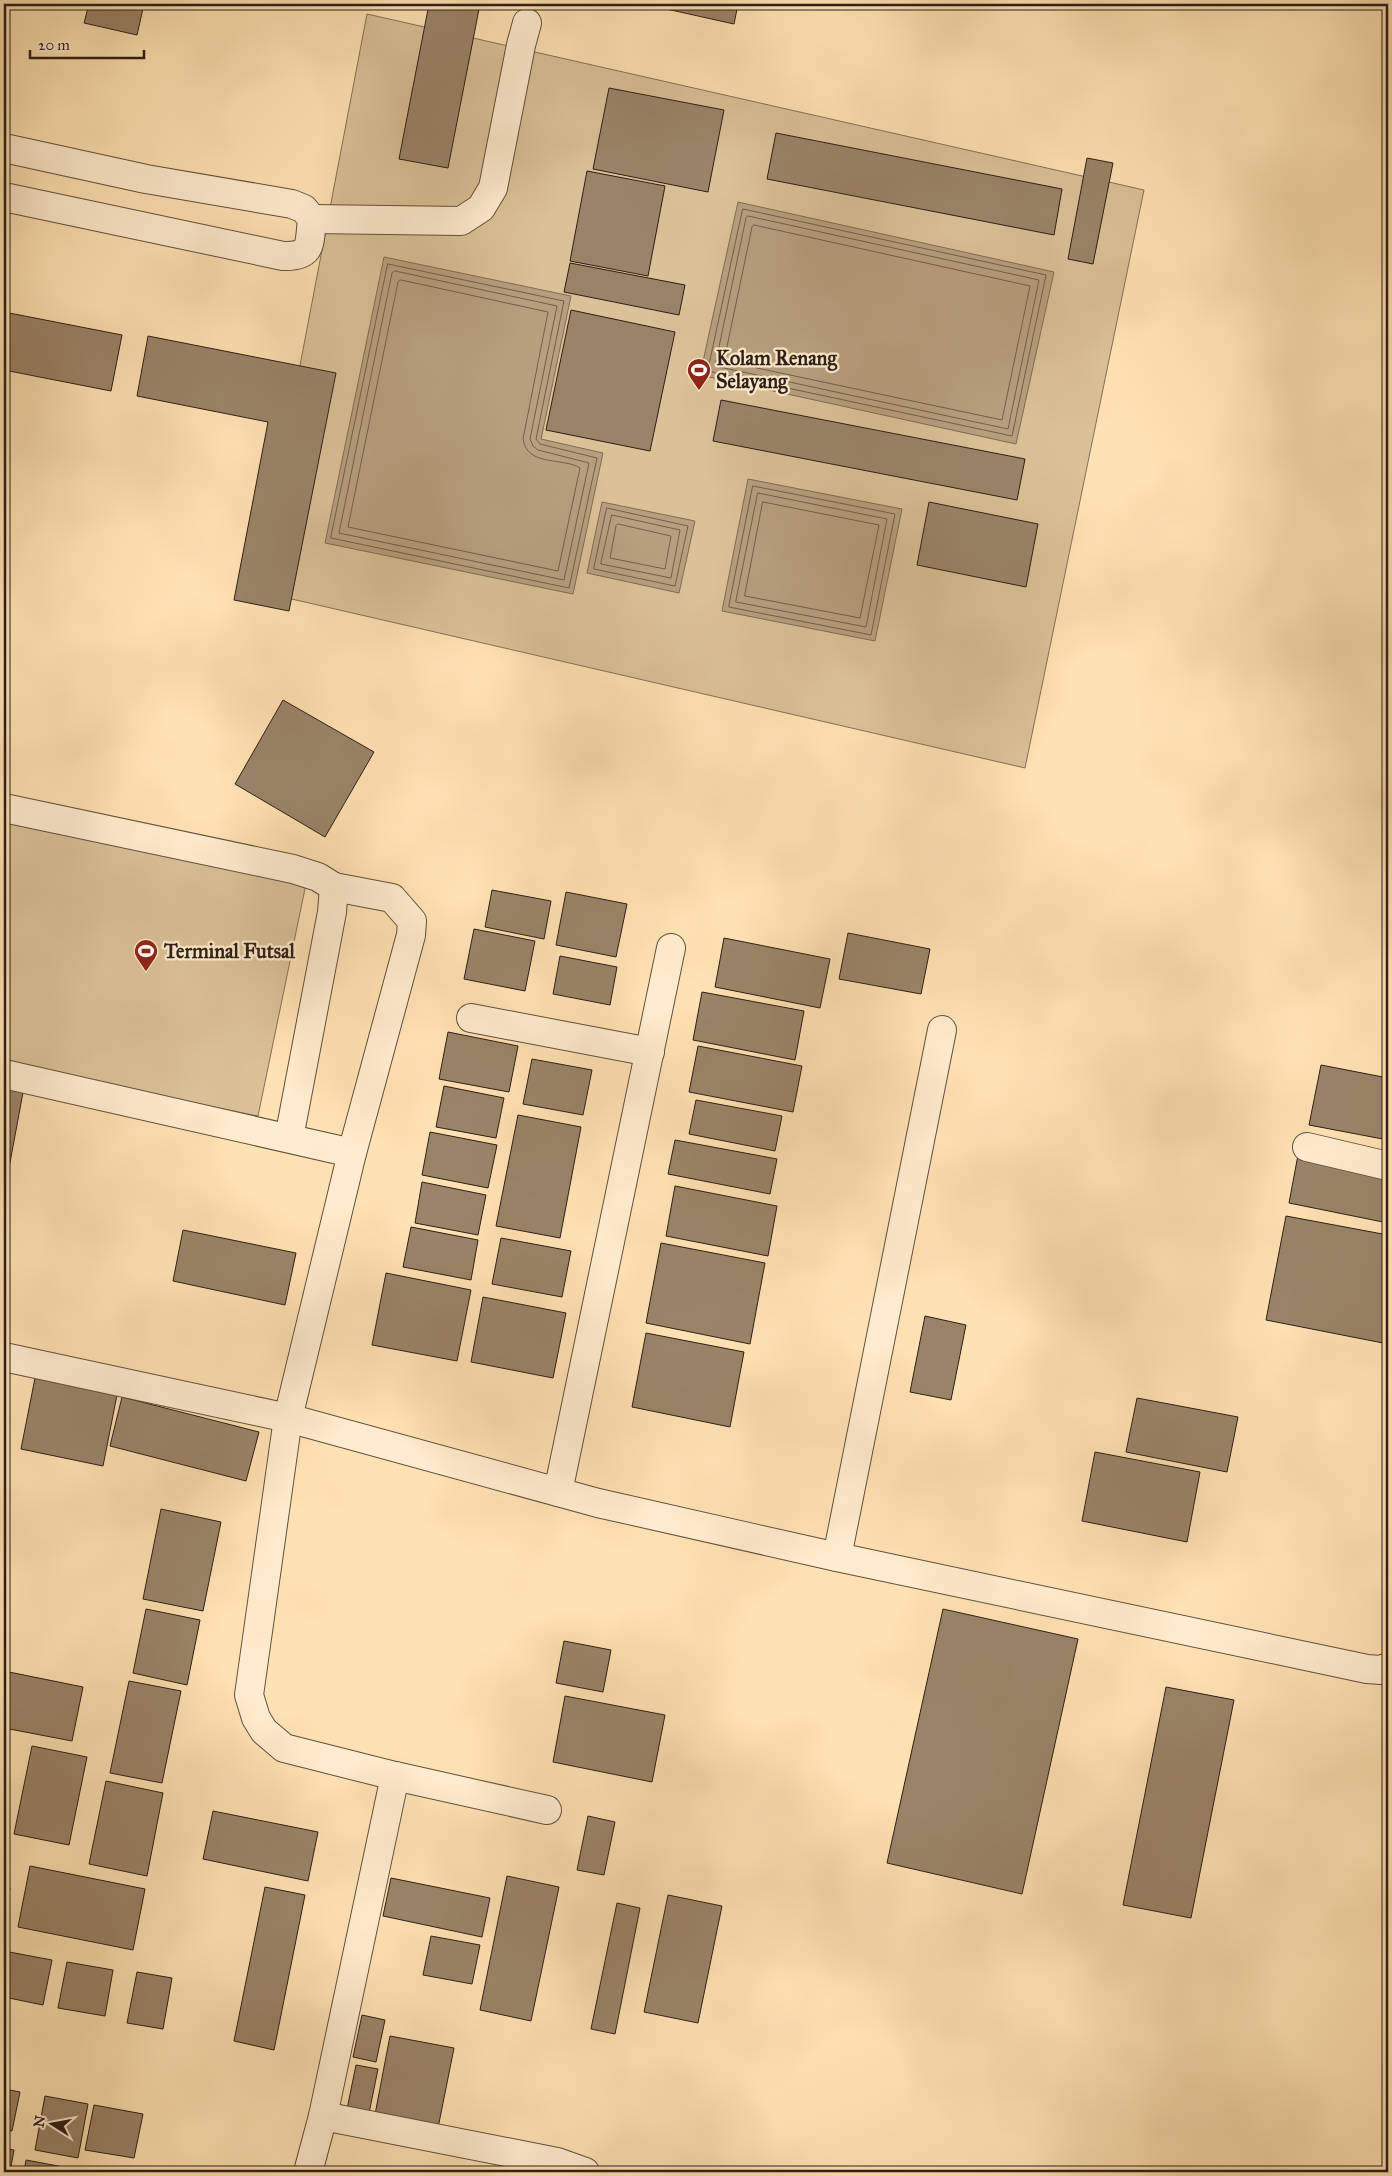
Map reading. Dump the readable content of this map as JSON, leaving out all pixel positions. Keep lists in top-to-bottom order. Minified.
{"places":{"sports":["Kolam Renang Selayang","Terminal Futsal"]},"scale_bar":"20 m","north":"left"}
